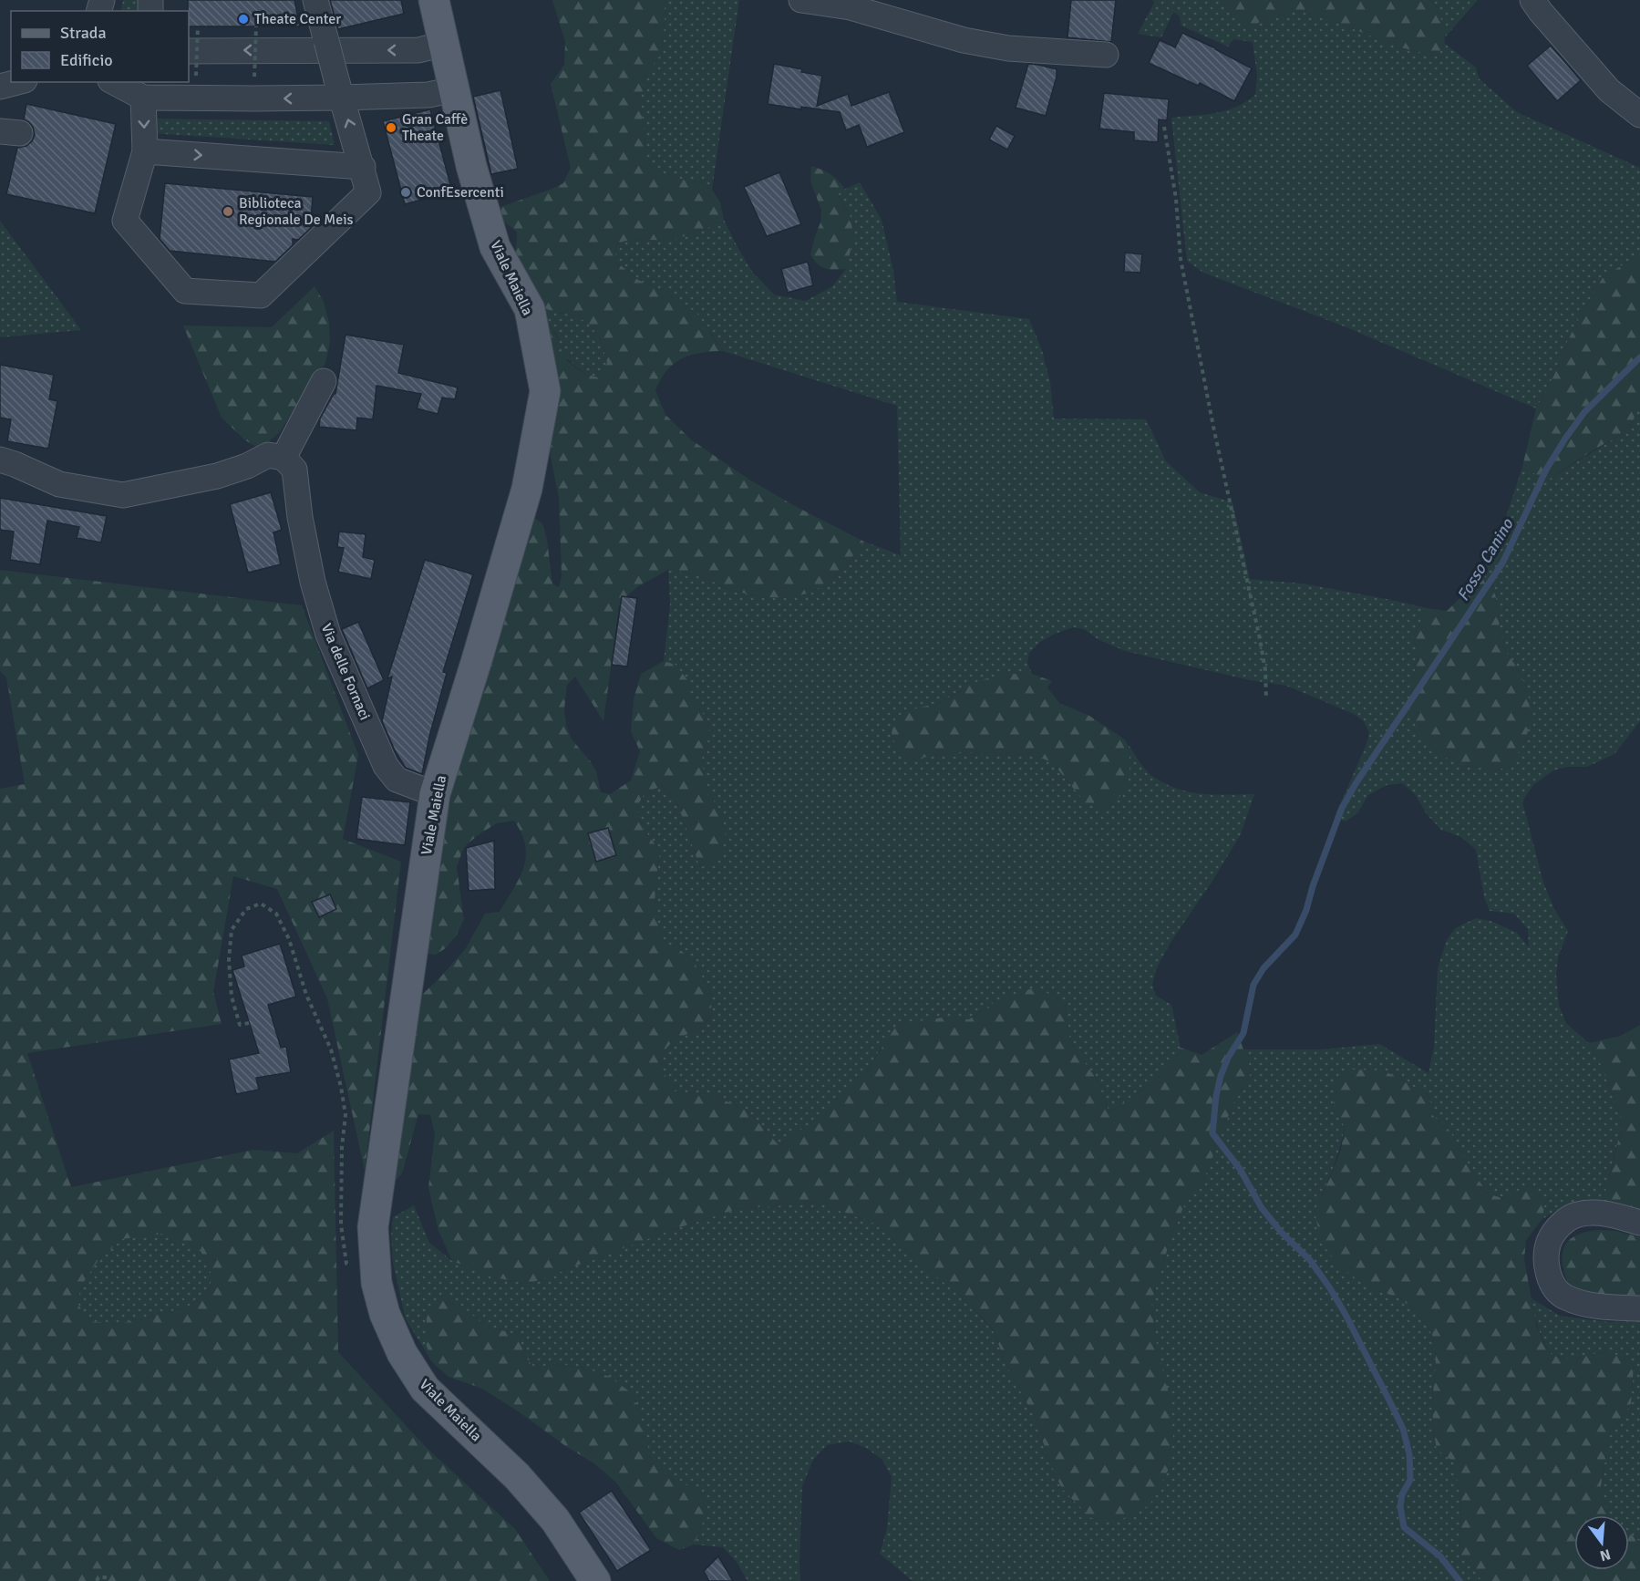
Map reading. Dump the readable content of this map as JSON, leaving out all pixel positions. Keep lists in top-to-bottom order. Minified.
{"streets":{"main road":["Viale Maiella"],"street":["Via delle Fornaci"]},"crossings":[["Viale Maiella","Via delle Fornaci"]],"water":["Fosso Canino"],"places":["Theate Center","Gran Caffè Theate","ConfEsercenti","Biblioteca Regionale De Meis"],"legend":["Strada","Edificio"],"north":"bottom"}
